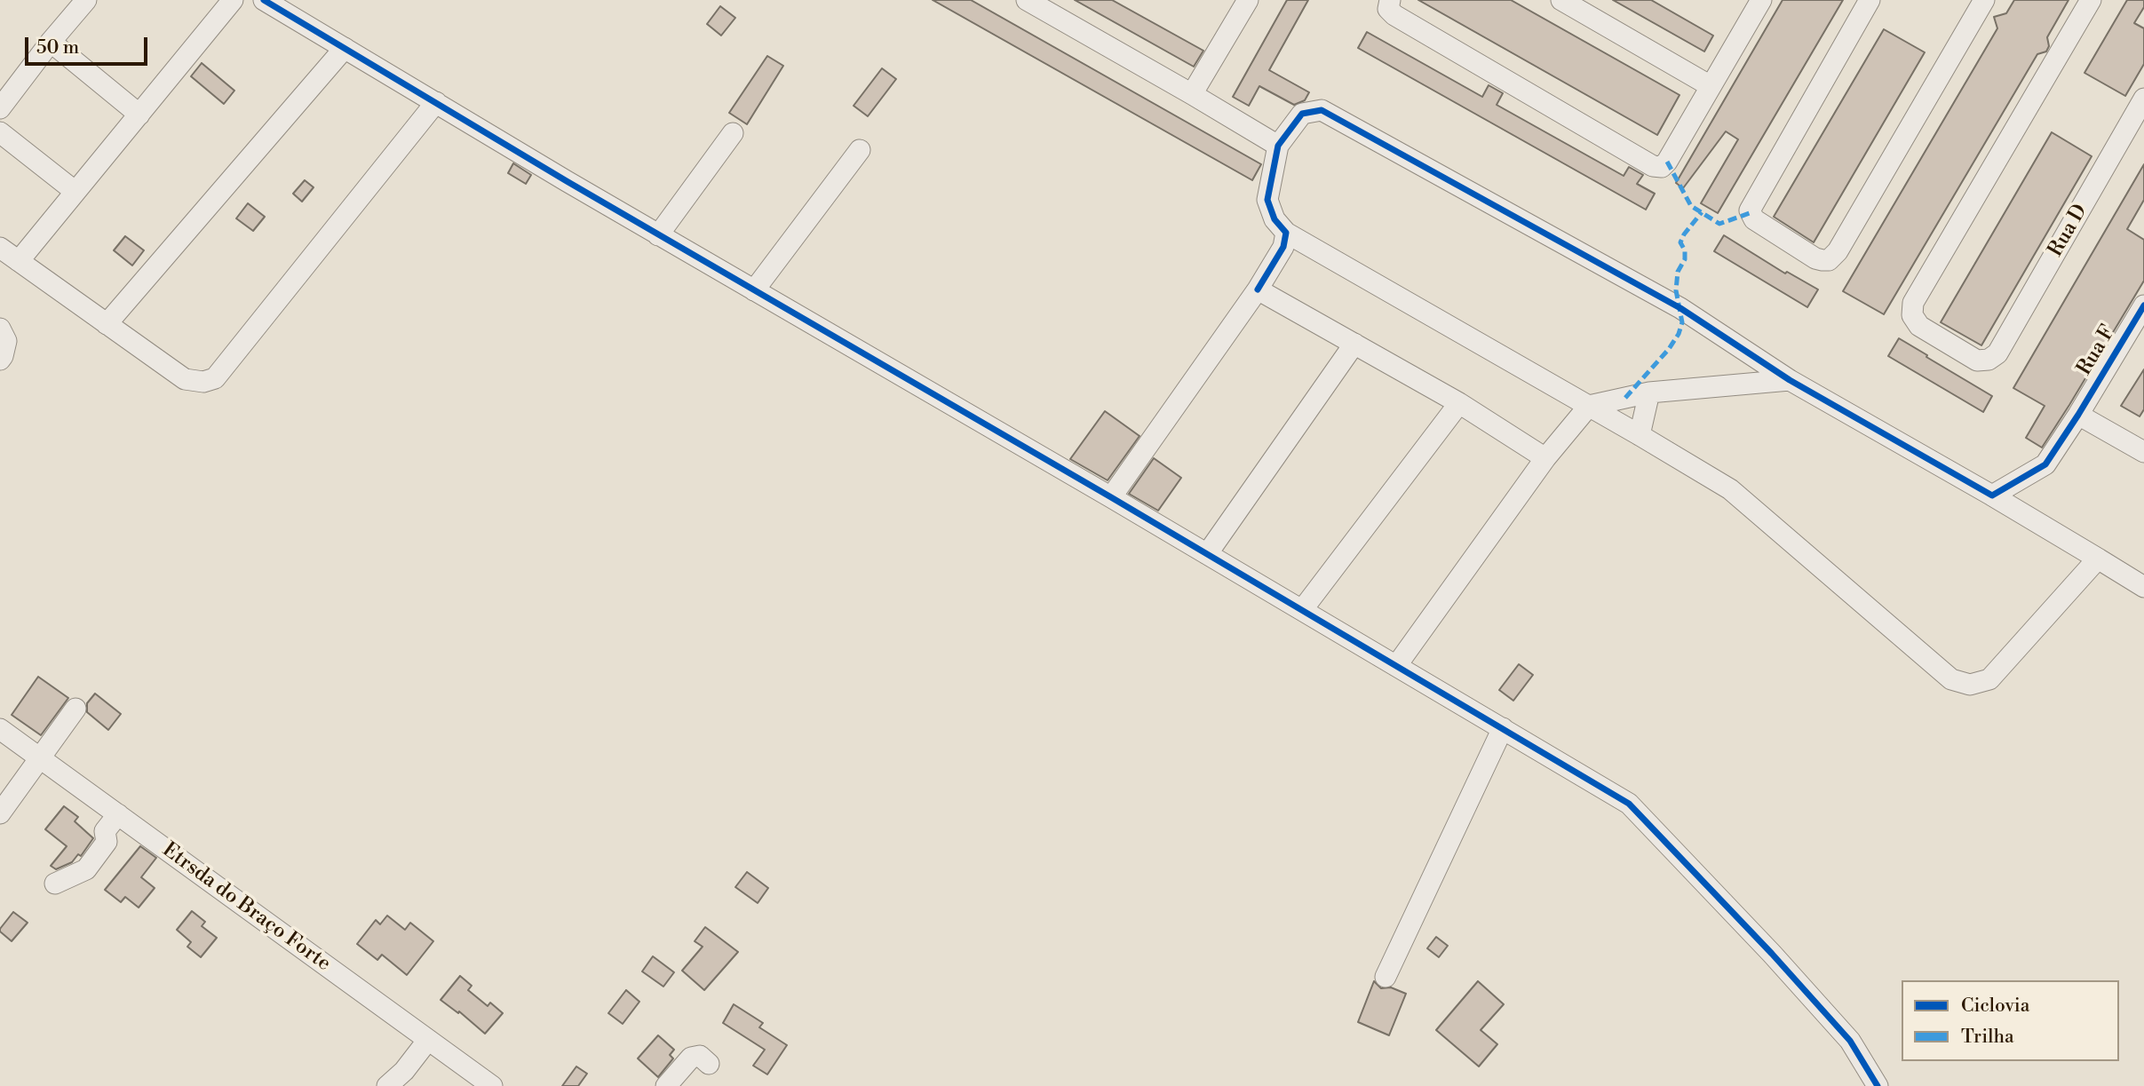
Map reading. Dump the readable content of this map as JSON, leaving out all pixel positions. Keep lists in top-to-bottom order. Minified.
{"streets":{"street":["Rua D","Rua F","Etrsda do Braço Forte"]},"legend":["Ciclovia","Trilha"],"scale_bar":"50 m"}
